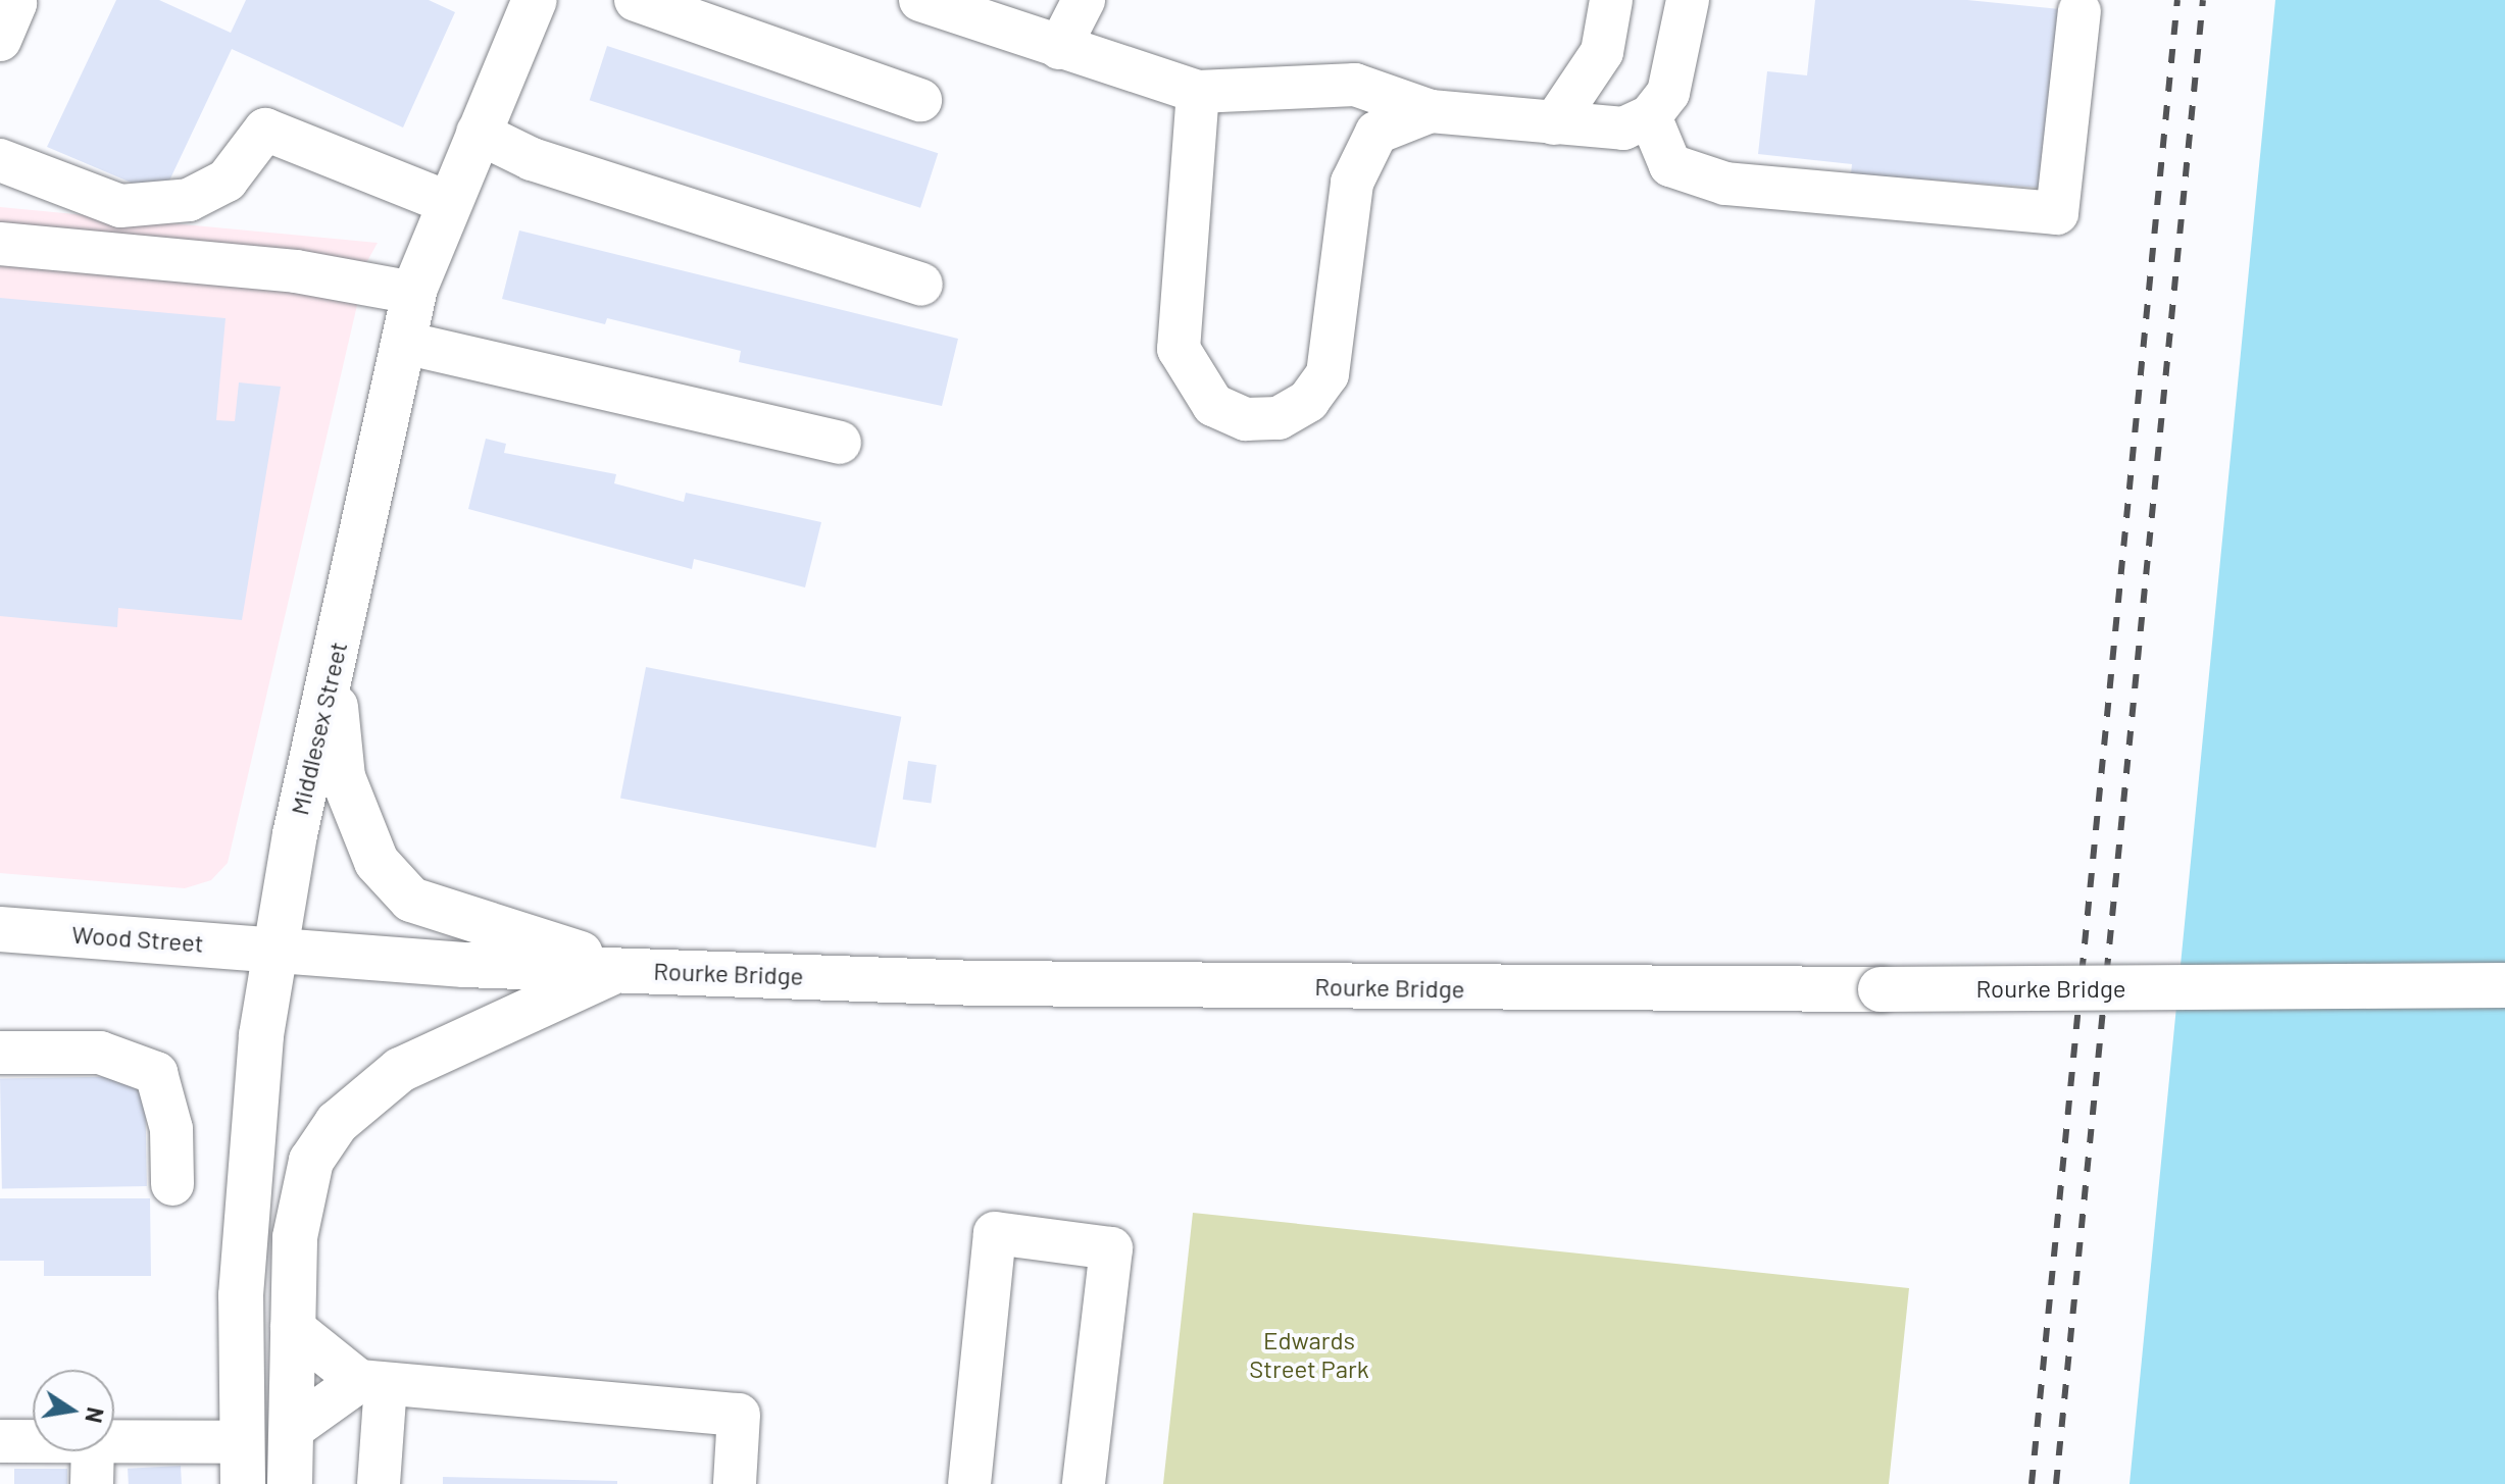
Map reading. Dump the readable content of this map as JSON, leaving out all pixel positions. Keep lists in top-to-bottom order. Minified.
{"streets":{"main road":["Middlesex Street","Wood Street","Rourke Bridge"]},"crossings":[["Middlesex Street","Wood Street"],["Middlesex Street","Rourke Bridge"],["Wood Street","Rourke Bridge"]],"parks":["Edwards Street Park"],"north":"right"}
